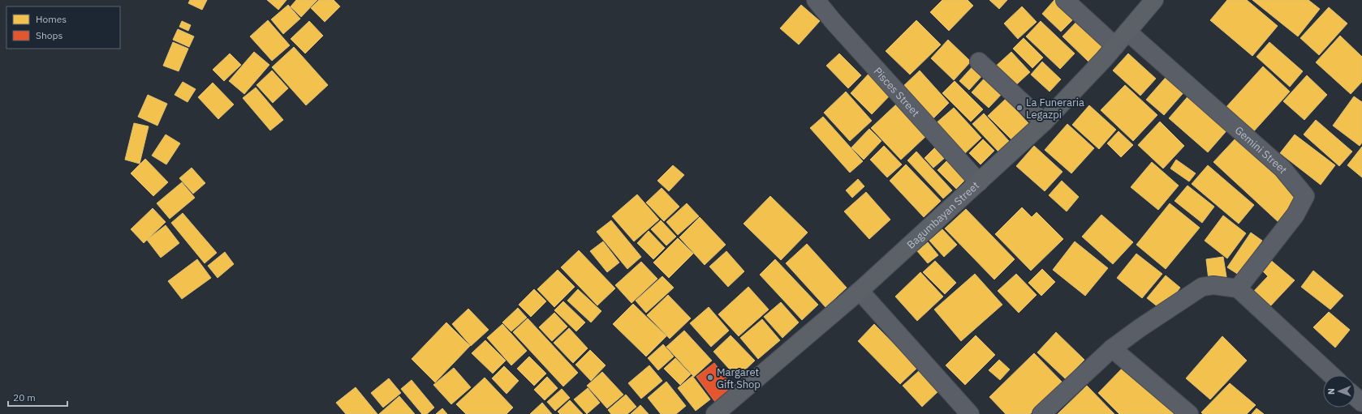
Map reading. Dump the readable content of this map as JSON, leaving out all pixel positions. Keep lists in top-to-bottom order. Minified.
{"streets":{"main road":["Bagumbayan Street"],"street":["Pisces Street","Gemini Street"]},"crossings":[["Pisces Street","Bagumbayan Street"],["Gemini Street","Bagumbayan Street"]],"places":["La Funeraria Legazpi","Margaret Gift Shop"],"legend":["Homes","Shops"],"scale_bar":"20 m","north":"left"}
